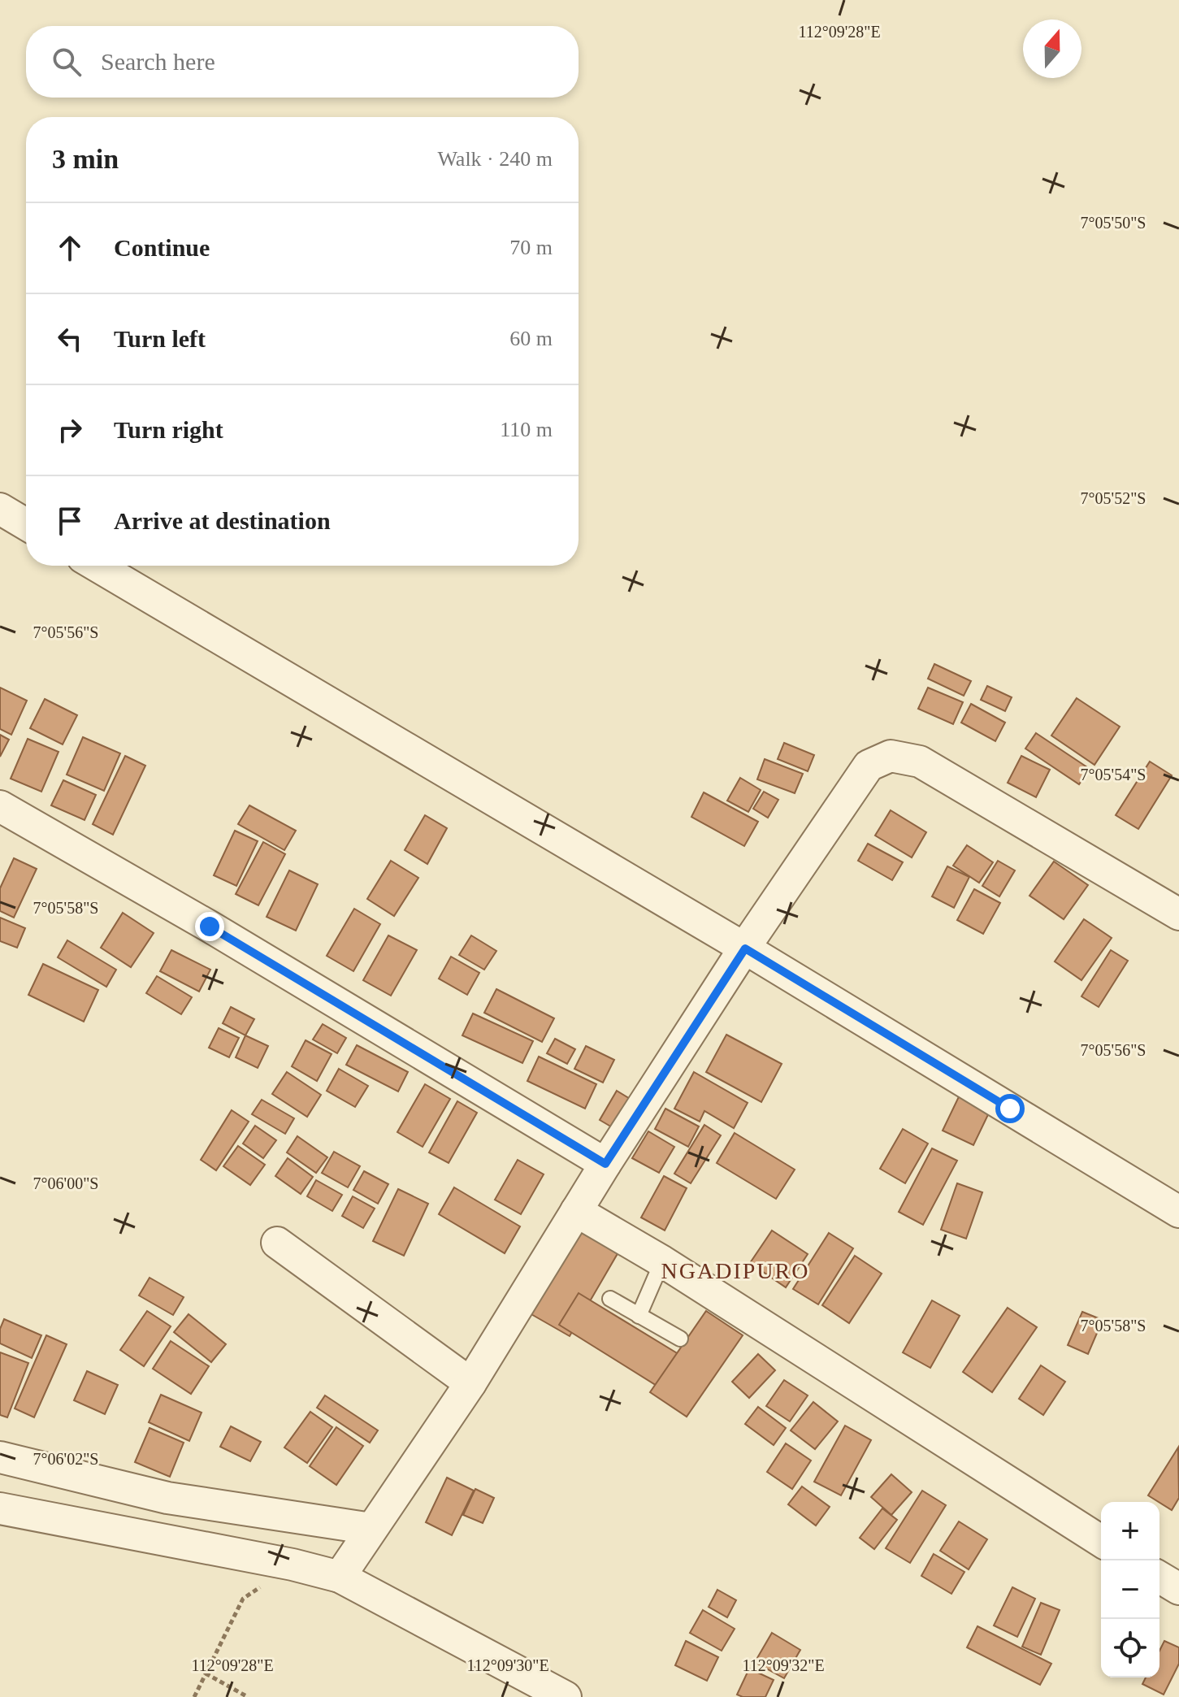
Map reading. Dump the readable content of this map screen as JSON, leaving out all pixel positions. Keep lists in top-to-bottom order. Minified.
{"districts":["NGADIPURO"],"north":"top","page":{"search":"Search here","heading":["3 min","Walk · 240 m"],"list":[["Continue","70 m"],["Turn left","60 m"],["Turn right","110 m"],"Arrive at destination"],"map_buttons":["+","−"]},"coordinates":["112°09'28\"E","7°05'50\"S","7°05'52\"S","7°05'56\"S","7°05'54\"S","7°05'58\"S","7°06'00\"S","7°06'02\"S","112°09'30\"E","112°09'32\"E"]}
